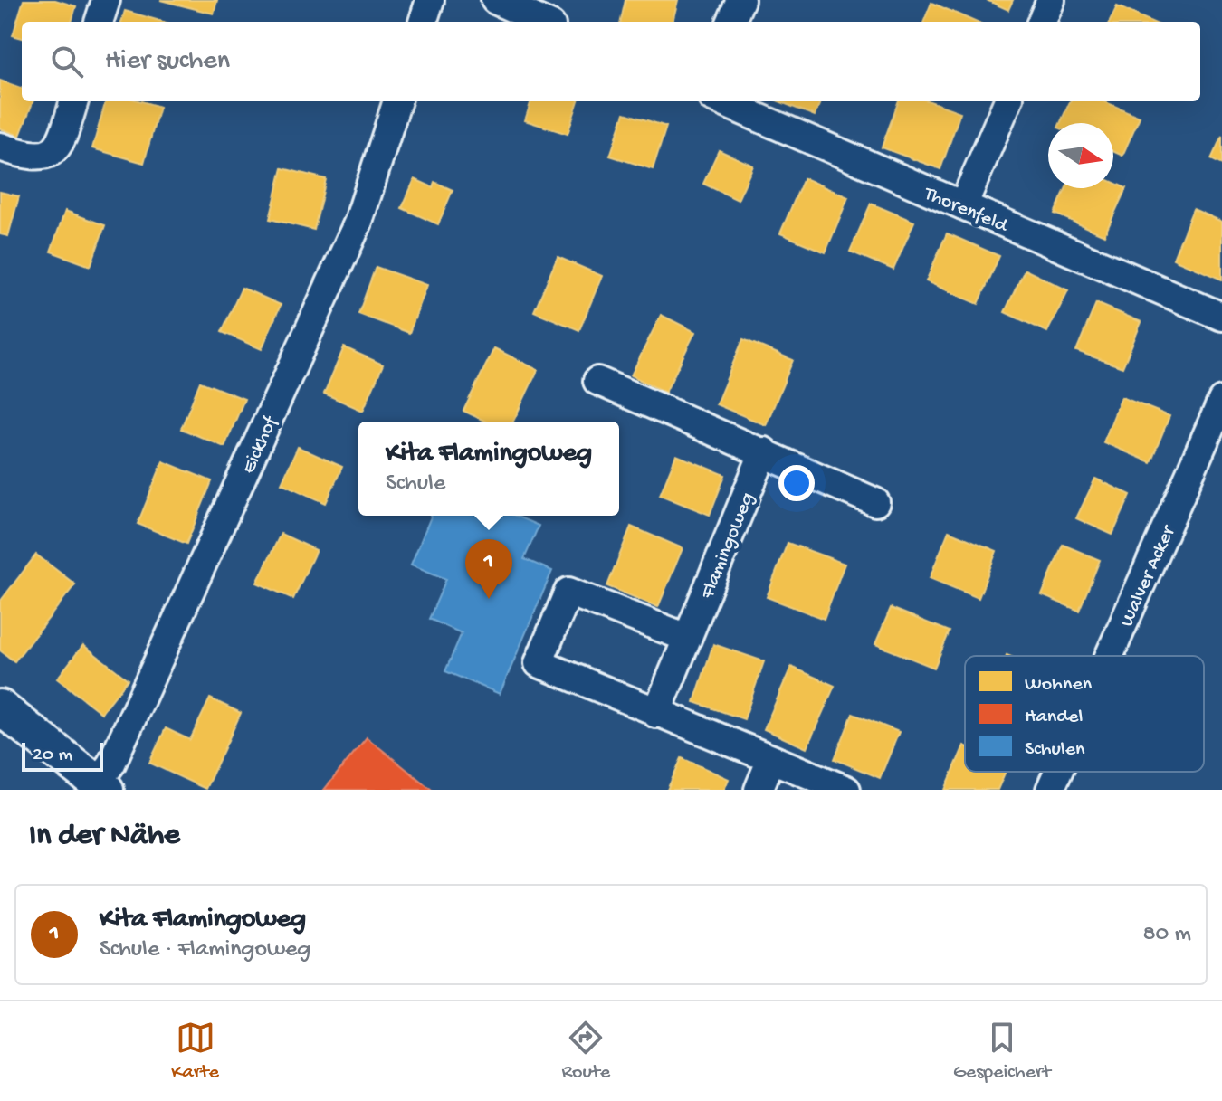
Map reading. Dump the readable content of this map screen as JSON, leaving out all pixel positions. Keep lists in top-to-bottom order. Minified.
{"streets":{"street":["Thorenfeld","Eickhof","Flamingoweg","Walver Acker"]},"legend":["Wohnen","Handel","Schulen"],"scale_bar":"20 m","north":"right","page":{"search":"Hier suchen","popup":["Kita Flamingoweg","Schule"],"pins":"1","scale":"20 m","heading":"In der Nähe","list":[{"mark":"1","name":"Kita Flamingoweg","note":"Schule · Flamingoweg","value":"80 m"}],"nav":["Karte","Route","Gespeichert"]}}
